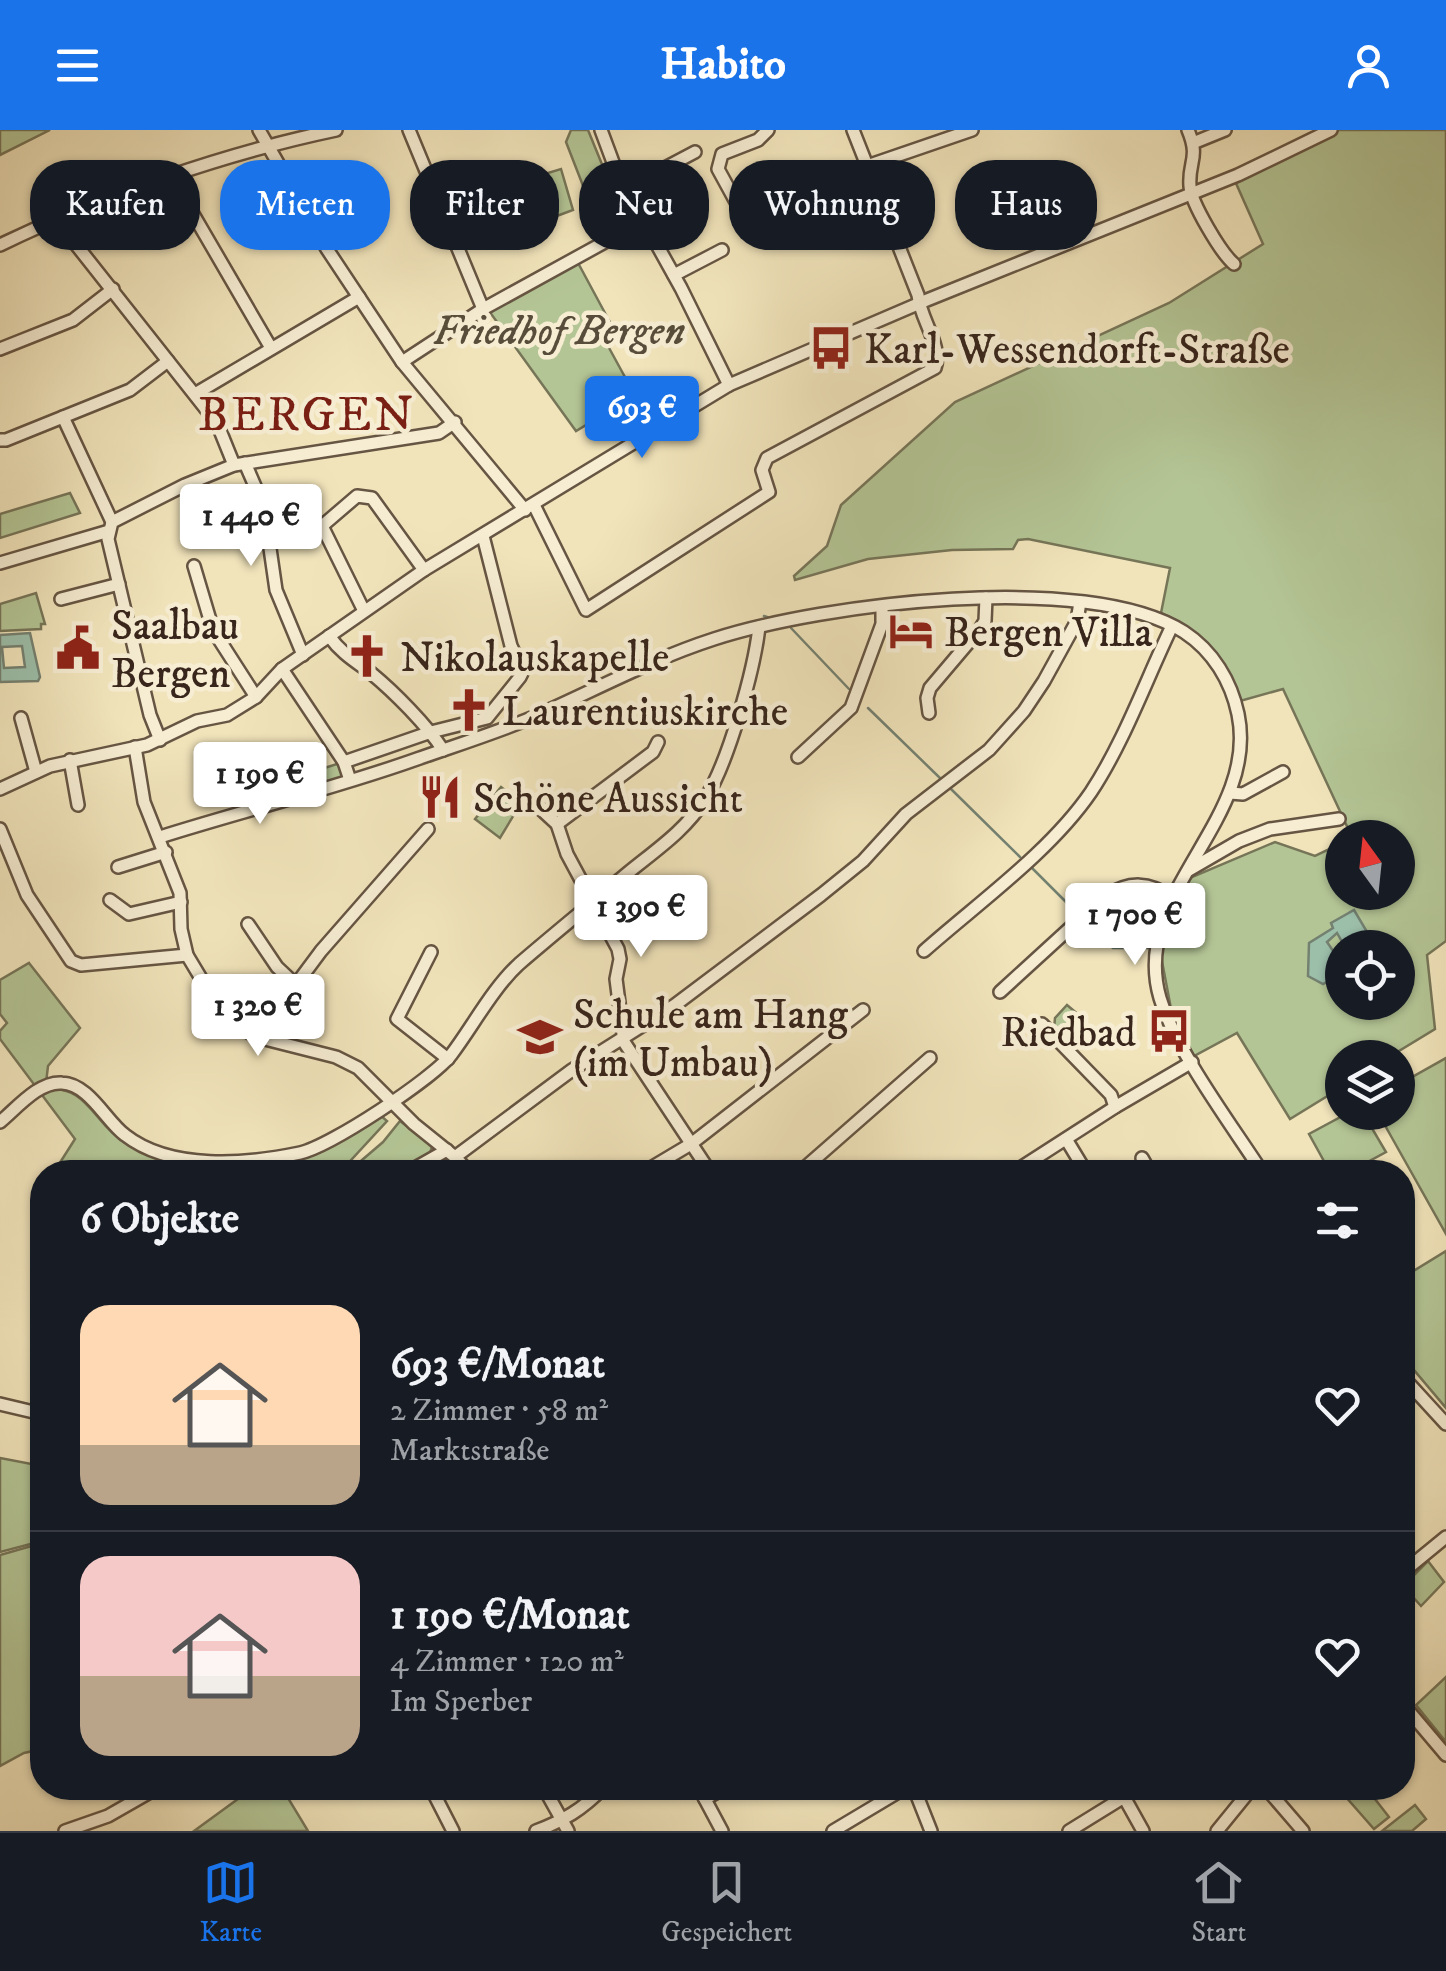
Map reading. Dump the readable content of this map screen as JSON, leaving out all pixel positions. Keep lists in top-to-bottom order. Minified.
{"districts":["BERGEN"],"parks":["Friedhof Bergen"],"places":{"bus stop":["Karl-Wessendorft-Straße","Riedbad"],"hotel":["Bergen Villa"],"public building":["Saalbau Bergen"],"church":["Nikolauskapelle","Laurentiuskirche"],"restaurant":["Schöne Aussicht"],"school or university":["Schule am Hang (im Umbau)"]},"north":"top","page":{"header":"Habito","chip":["Kaufen","Mieten","Filter","Neu","Wohnung","Haus"],"price":["693 €","1 440 €","1 190 €","1 390 €","1 700 €","1 320 €"],"heading":"6 Objekte","list":[{"name":"693 €/Monat","note":"2 Zimmer · 58 m² · Marktstraße"},{"name":"1 190 €/Monat","note":"4 Zimmer · 120 m² · Im Sperber"}],"tabs":["Karte","Gespeichert","Start"]}}
